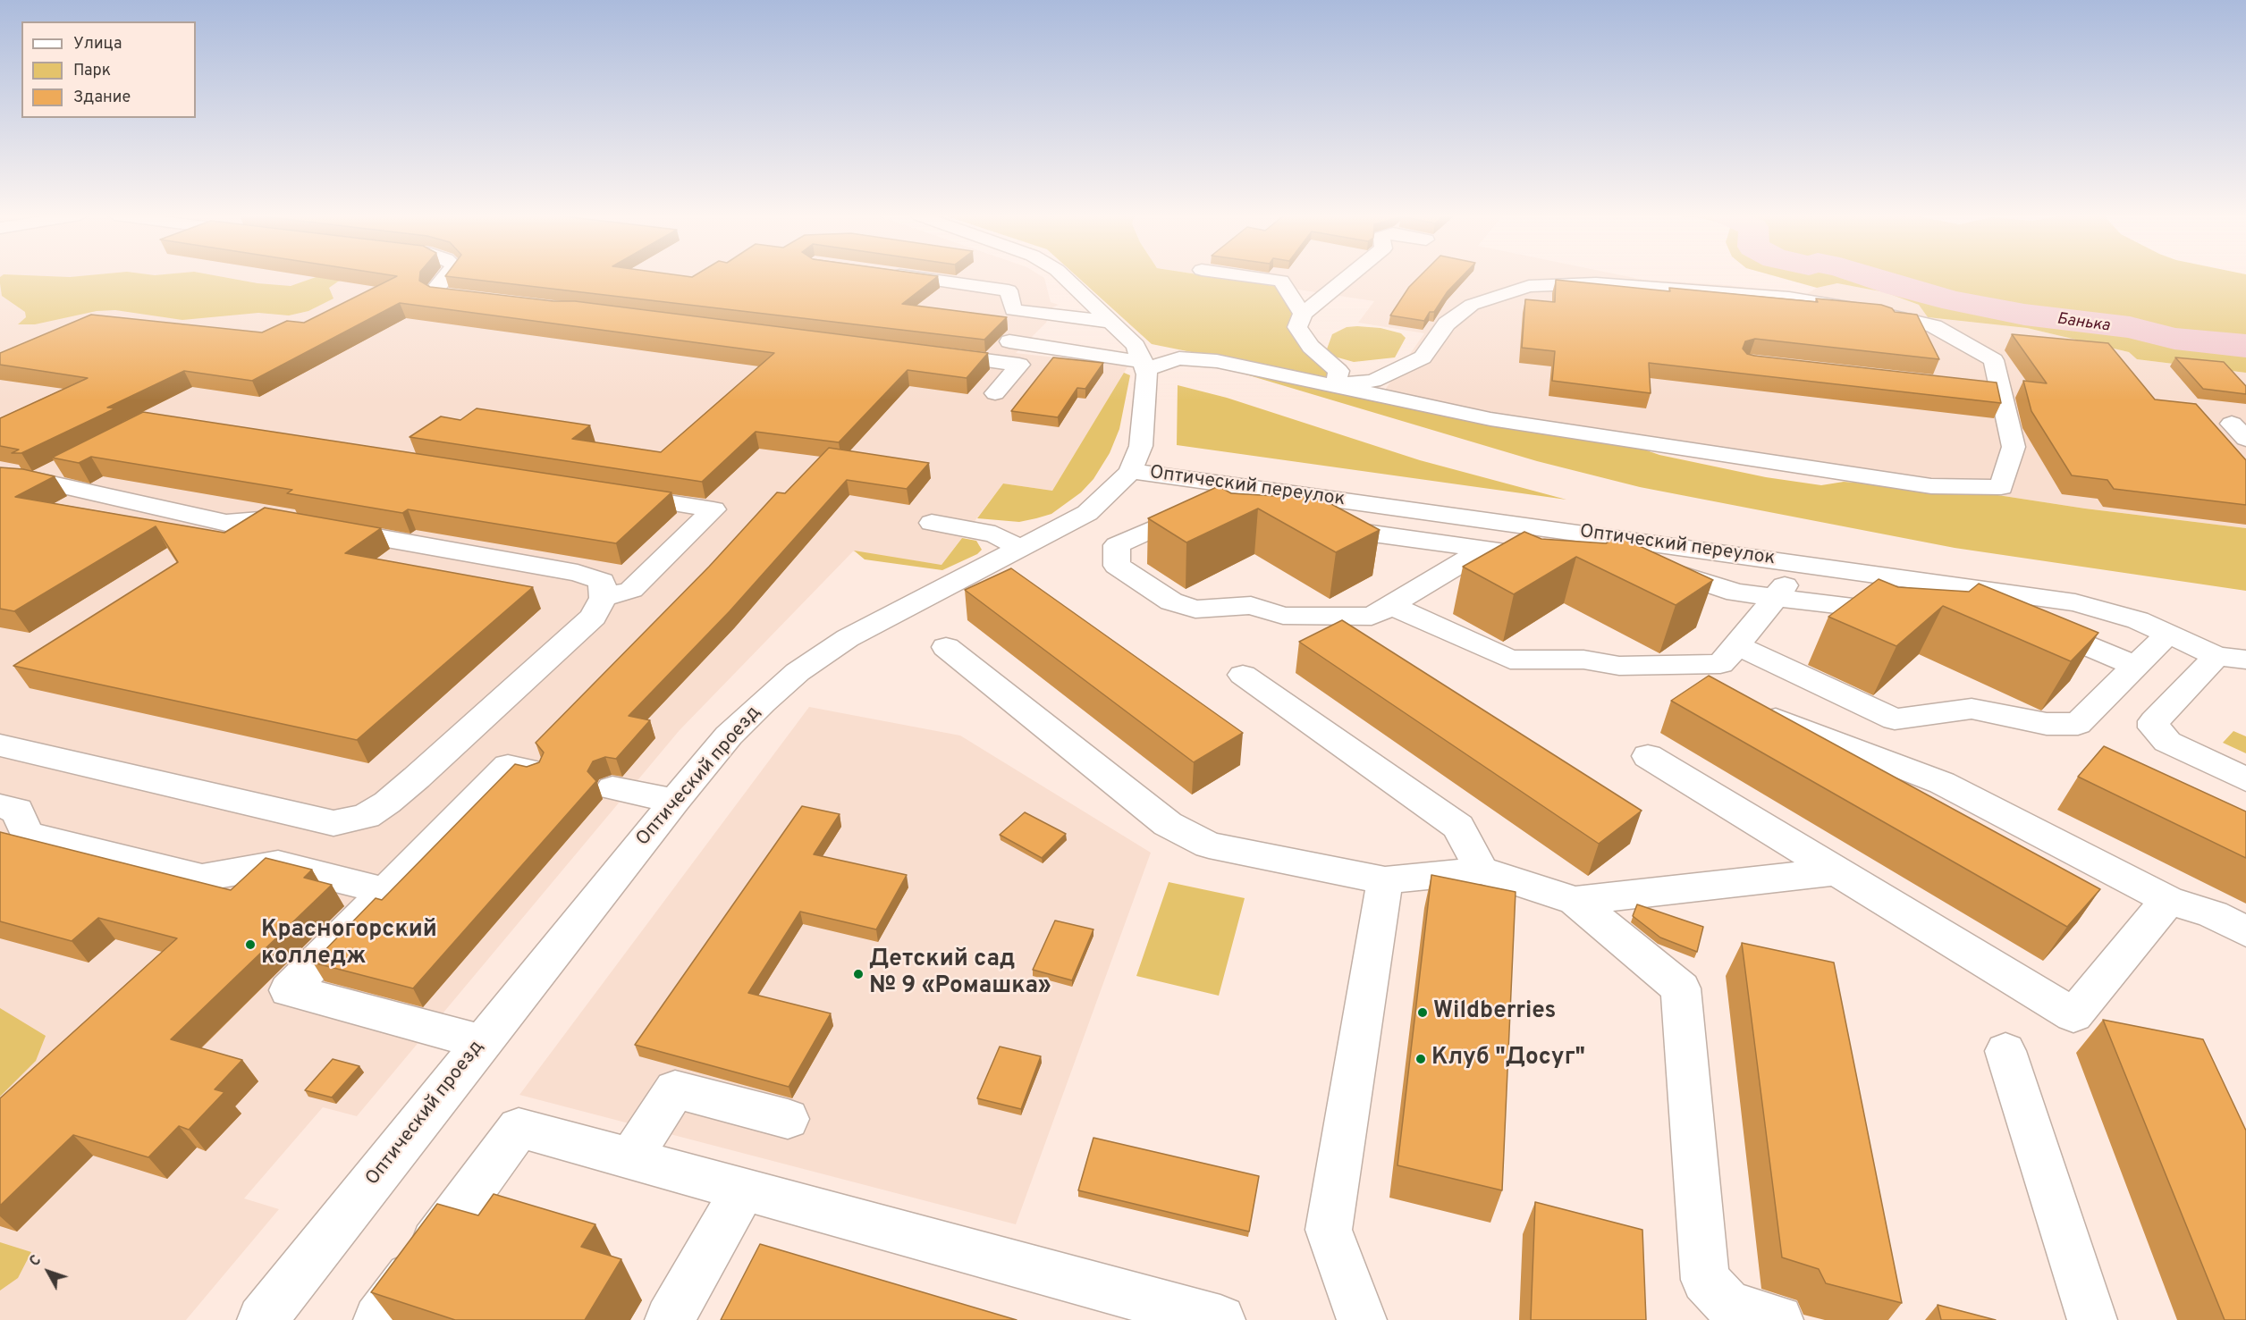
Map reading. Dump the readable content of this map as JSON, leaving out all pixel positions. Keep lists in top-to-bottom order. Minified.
{"streets":{"street":["Оптический переулок","Оптический проезд"]},"crossings":[["Оптический переулок","Оптический проезд"]],"water":["Банька"],"places":["Красногорский колледж","Детский сад № 9 «Ромашка»","Wildberries","Клуб \"Досуг\""],"legend":["Улица","Парк","Здание"],"north":"top left"}
